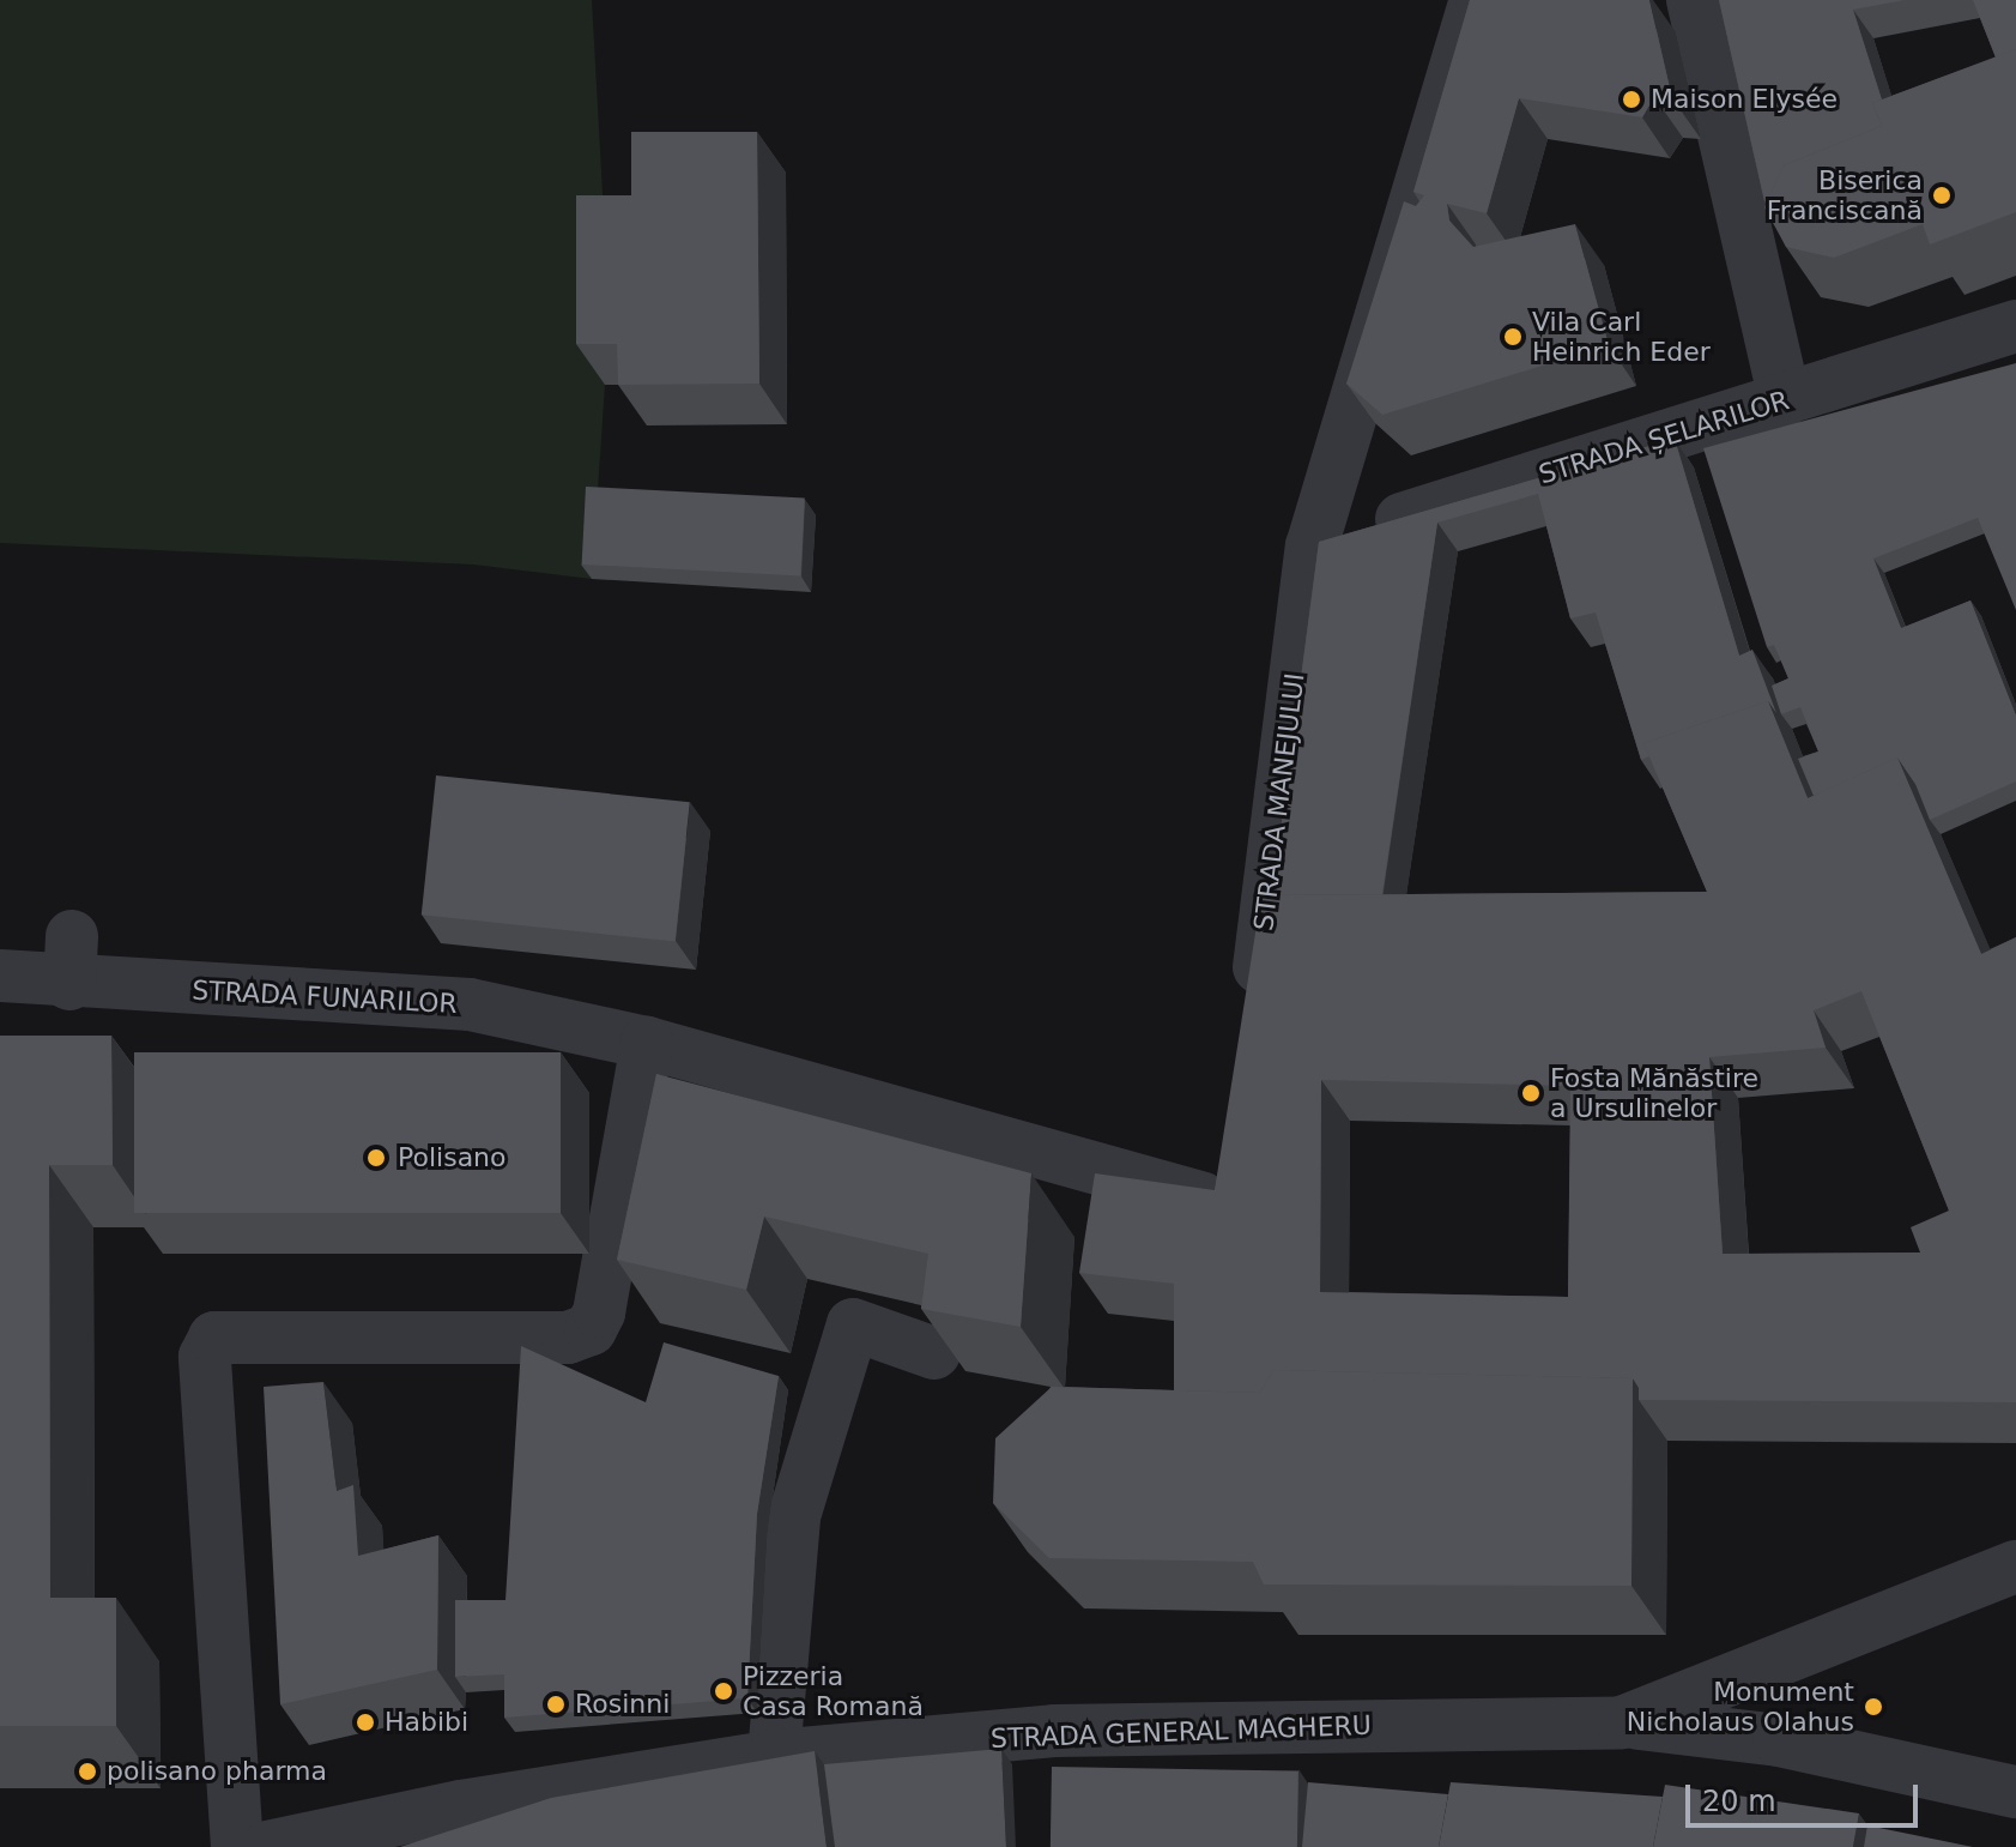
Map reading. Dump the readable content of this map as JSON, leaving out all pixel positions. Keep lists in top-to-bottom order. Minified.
{"streets":{"street":["STRADA ȘELARILOR","STRADA MANEJULUI","STRADA FUNARILOR","STRADA GENERAL MAGHERU"]},"crossings":[["STRADA ȘELARILOR","STRADA MANEJULUI"]],"places":["Maison Elysée","Biserica Franciscană","Vila Carl Heinrich Eder","Fosta Mănăstire a Ursulinelor","Polisano","Pizzeria Casa Romană","Rosinni","Monument Nicholaus Olahus","Habibi","polisano pharma"],"scale_bar":"20 m"}
